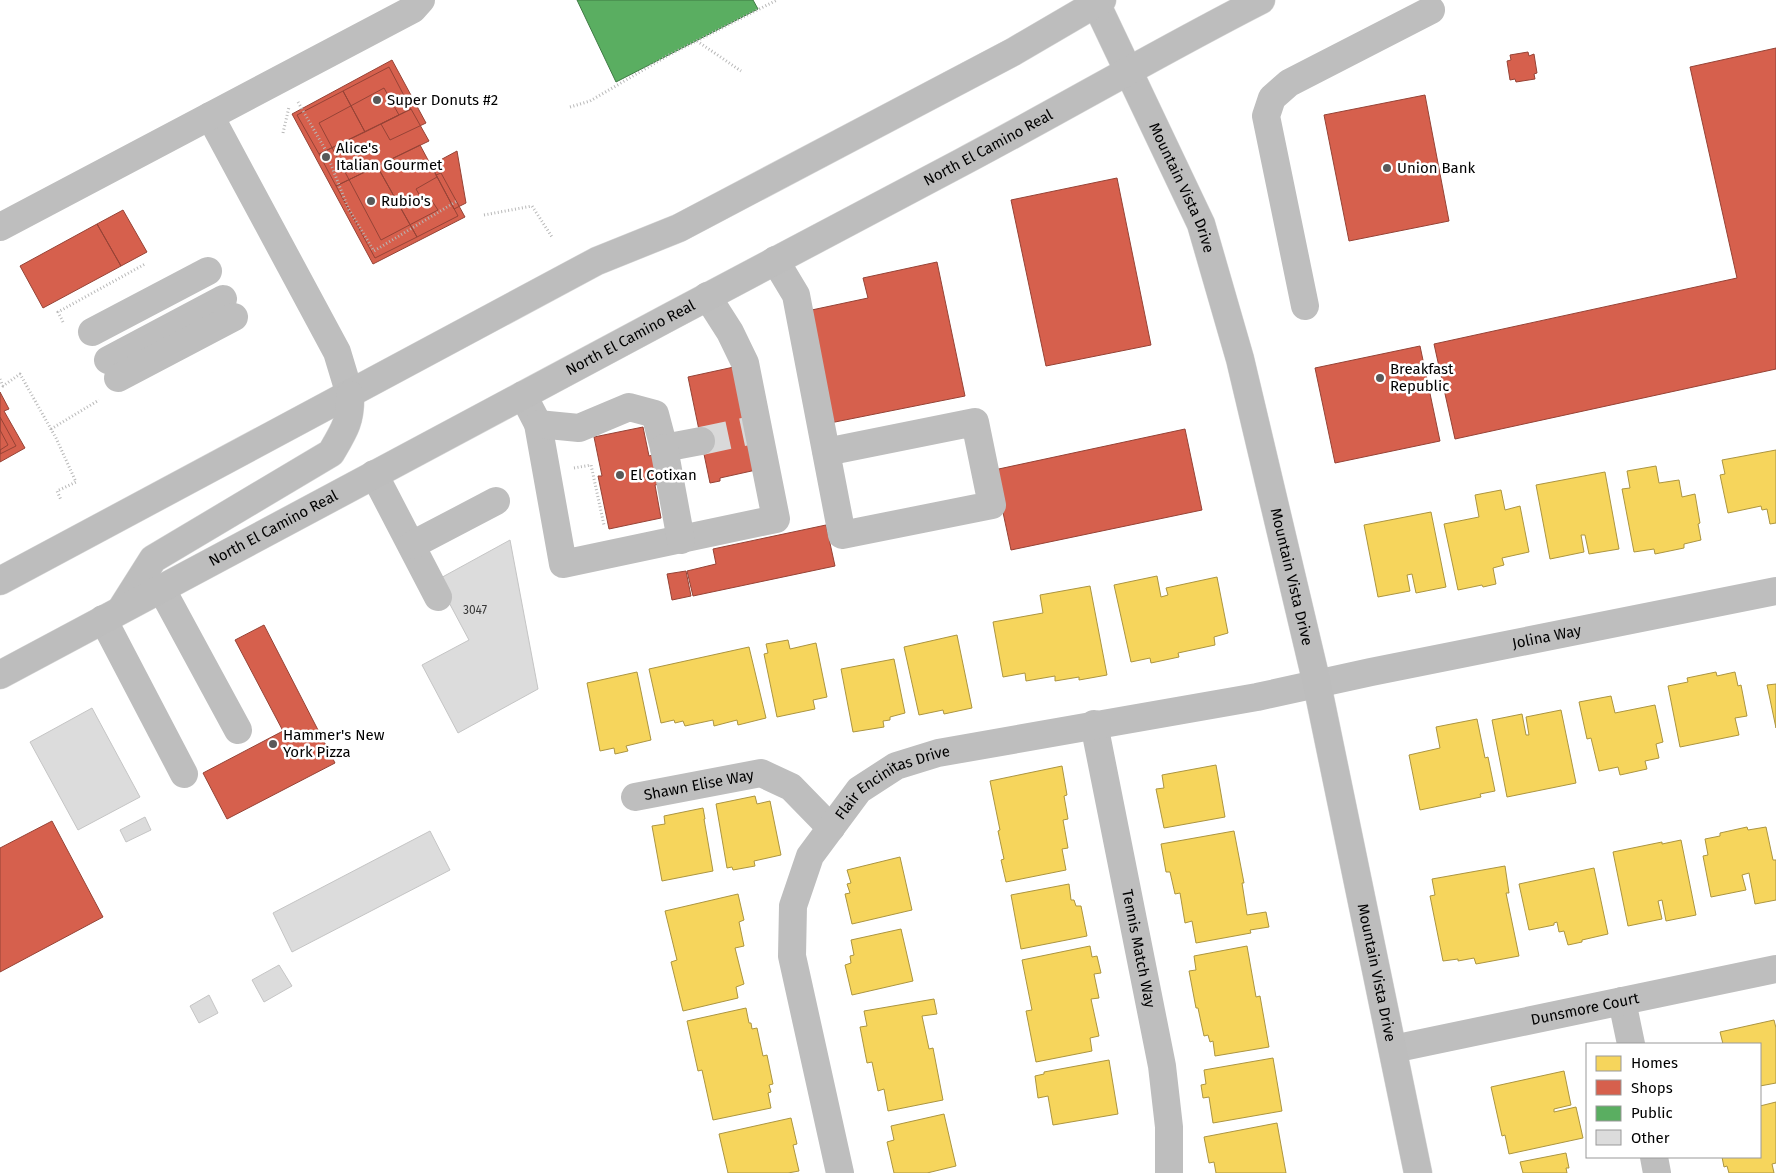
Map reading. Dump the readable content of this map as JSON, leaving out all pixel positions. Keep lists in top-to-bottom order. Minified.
{"streets":{"main road":["North El Camino Real","Mountain Vista Drive"],"street":["Jolina Way","Shawn Elise Way","Flair Encinitas Drive","Tennis Match Way","Dunsmore Court"]},"crossings":[["North El Camino Real","Mountain Vista Drive"],["Mountain Vista Drive","Jolina Way"],["Mountain Vista Drive","Flair Encinitas Drive"],["Mountain Vista Drive","Dunsmore Court"],["Jolina Way","Flair Encinitas Drive"],["Shawn Elise Way","Flair Encinitas Drive"],["Flair Encinitas Drive","Tennis Match Way"]],"places":["Super Donuts #2","Alice's Italian Gourmet","Union Bank","Rubio's","Breakfast Republic","El Cotixan","Hammer's New York Pizza"],"house_numbers":["3047"],"legend":["Homes","Shops","Public","Other"]}
